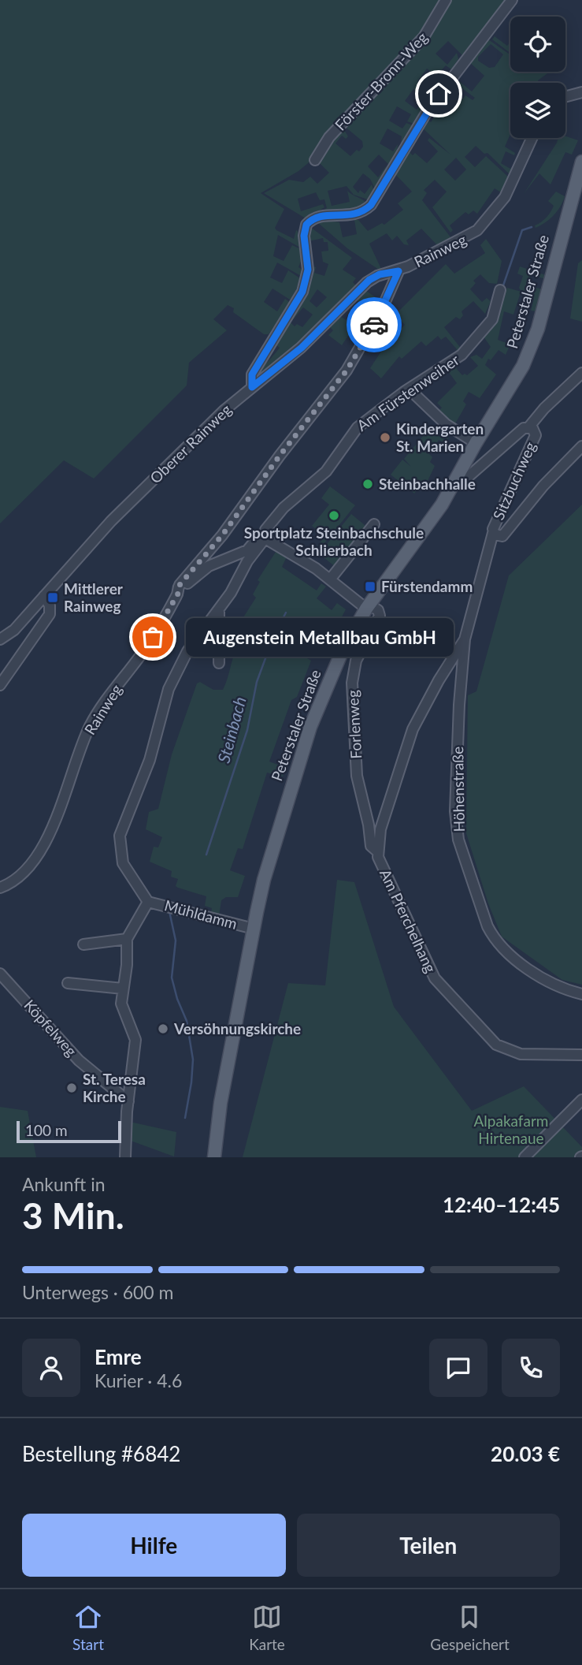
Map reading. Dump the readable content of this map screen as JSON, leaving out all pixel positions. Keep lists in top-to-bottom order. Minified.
{"streets":{"main road":["Peterstaler Straße"],"street":["Förster-Bronn-Weg","Rainweg","Am Fürstenweiher","Oberer Rainweg","Sitzbuchweg","Forlenweg","Höhenstraße","Mühldamm","Am Pferchelhang","Köpfelweg"]},"crossings":[["Rainweg","Oberer Rainweg"],["Peterstaler Straße","Sitzbuchweg"],["Peterstaler Straße","Forlenweg"],["Peterstaler Straße","Mühldamm"],["Am Fürstenweiher","Mühldamm"],["Sitzbuchweg","Höhenstraße"],["Forlenweg","Am Pferchelhang"],["Höhenstraße","Am Pferchelhang"]],"water":["Steinbach"],"parks":["Alpakafarm Hirtenaue"],"places":{"other":["Kindergarten St. Marien","Steinbachhalle","Sportplatz Steinbachschule Schlierbach","Augenstein Metallbau GmbH","Versöhnungskirche","St. Teresa Kirche"],"transit":["Fürstendamm","Mittlerer Rainweg"]},"scale_bar":"100 m","page":{"bubble":"Augenstein Metallbau GmbH","scale":"100 m","heading":["3 Min.","Ankunft in","12:40–12:45"],"panel":["Emre","Kurier · 4.6","Bestellung #6842","20.03 €"],"bar":"Unterwegs · 600 m","buttons":["Hilfe","Teilen"],"tabs":["Start","Karte","Gespeichert"]}}
